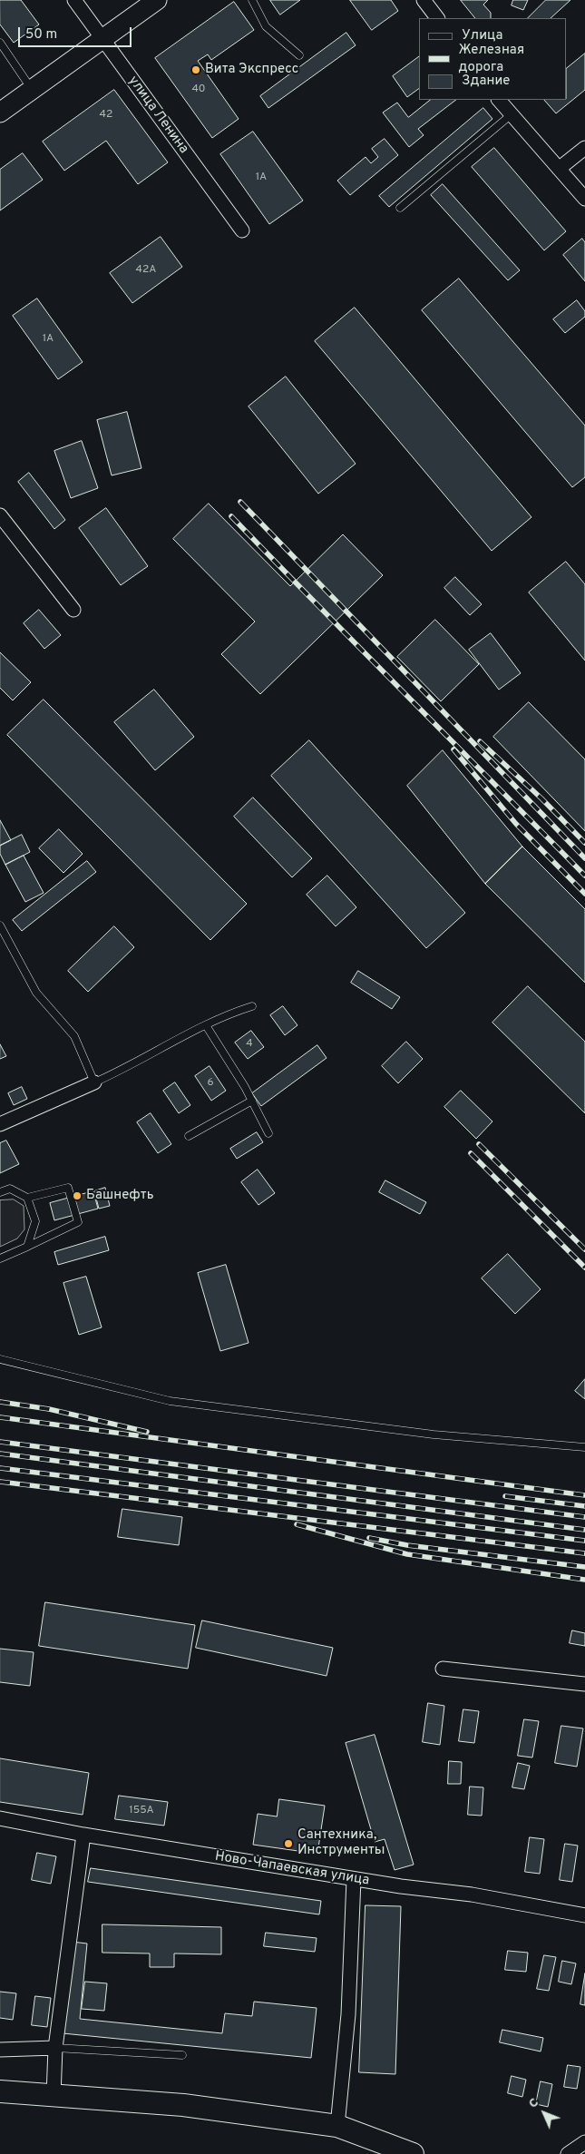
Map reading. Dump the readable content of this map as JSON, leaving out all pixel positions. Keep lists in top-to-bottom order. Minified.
{"streets":{"street":["улица Ленина","Ново-Чапаевская улица"]},"places":["Вита Экспресс","Башнефть","Сантехника, Инструменты"],"house_numbers":["40","42","1А","42А","1А","4","6","155А"],"legend":["Улица","Железная дорога","Здание"],"scale_bar":"50 m","north":"top left"}
